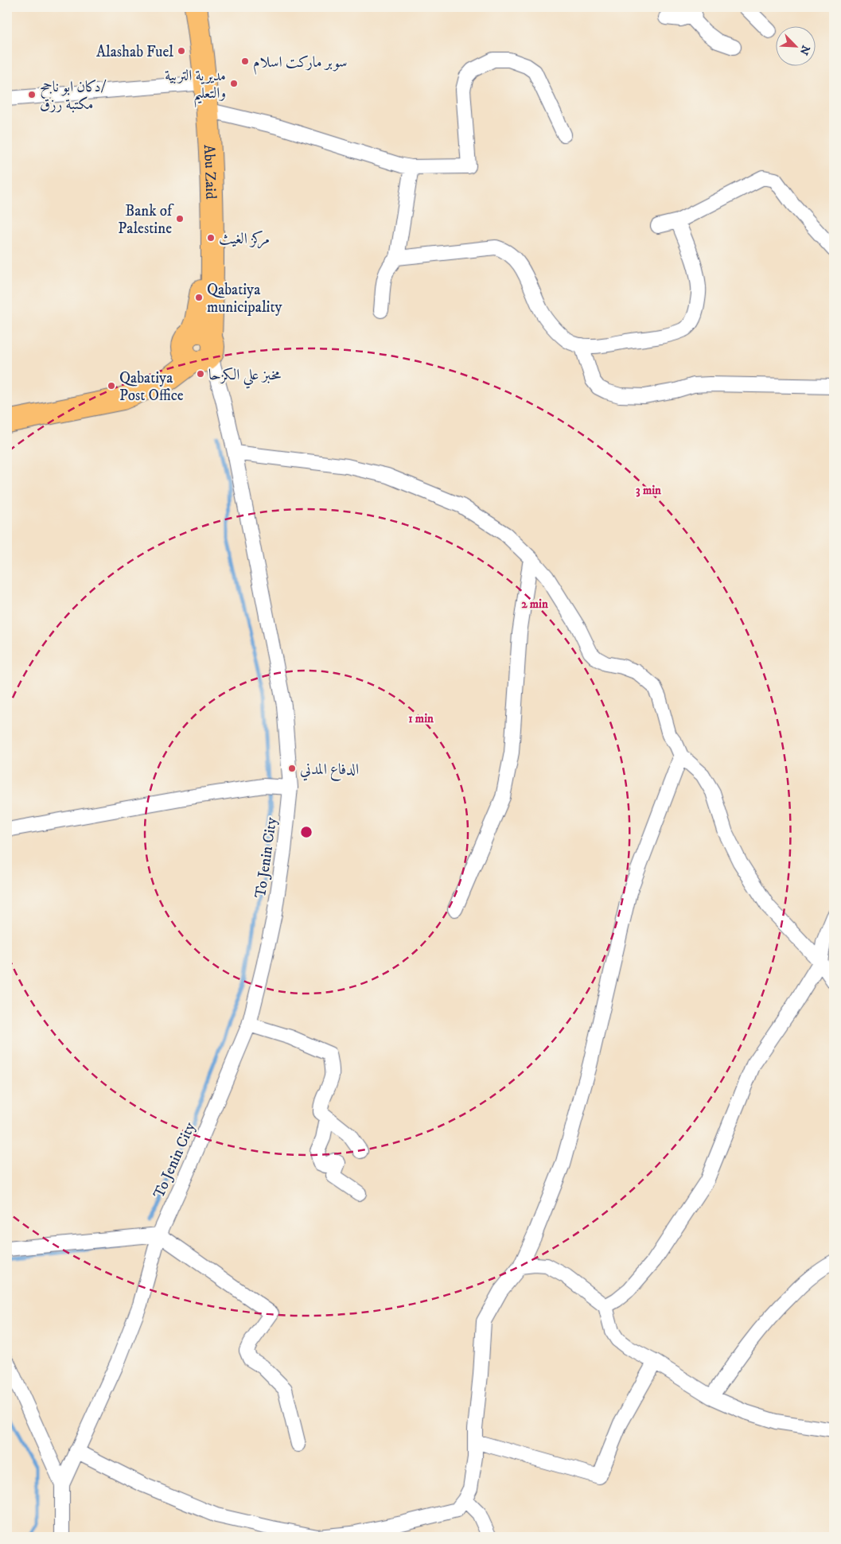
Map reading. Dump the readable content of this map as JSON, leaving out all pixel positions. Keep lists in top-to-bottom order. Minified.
{"streets":{"main road":["Abu Zaid"],"street":["To Jenin City"]},"crossings":[["Abu Zaid","To Jenin City"]],"places":["Alashab Fuel","سوبر ماركت اسلام","مديرية التربية والتعليم","دكان ابو ناجح/ مكتبة رزق","Bank of Palestine","مركز الغيث","Qabatiya municipality","مخبز علي الكزحا","Qabatiya Post Office","الدفاع المدني"],"north":"bottom right","rings":["3 min","2 min","1 min"]}
